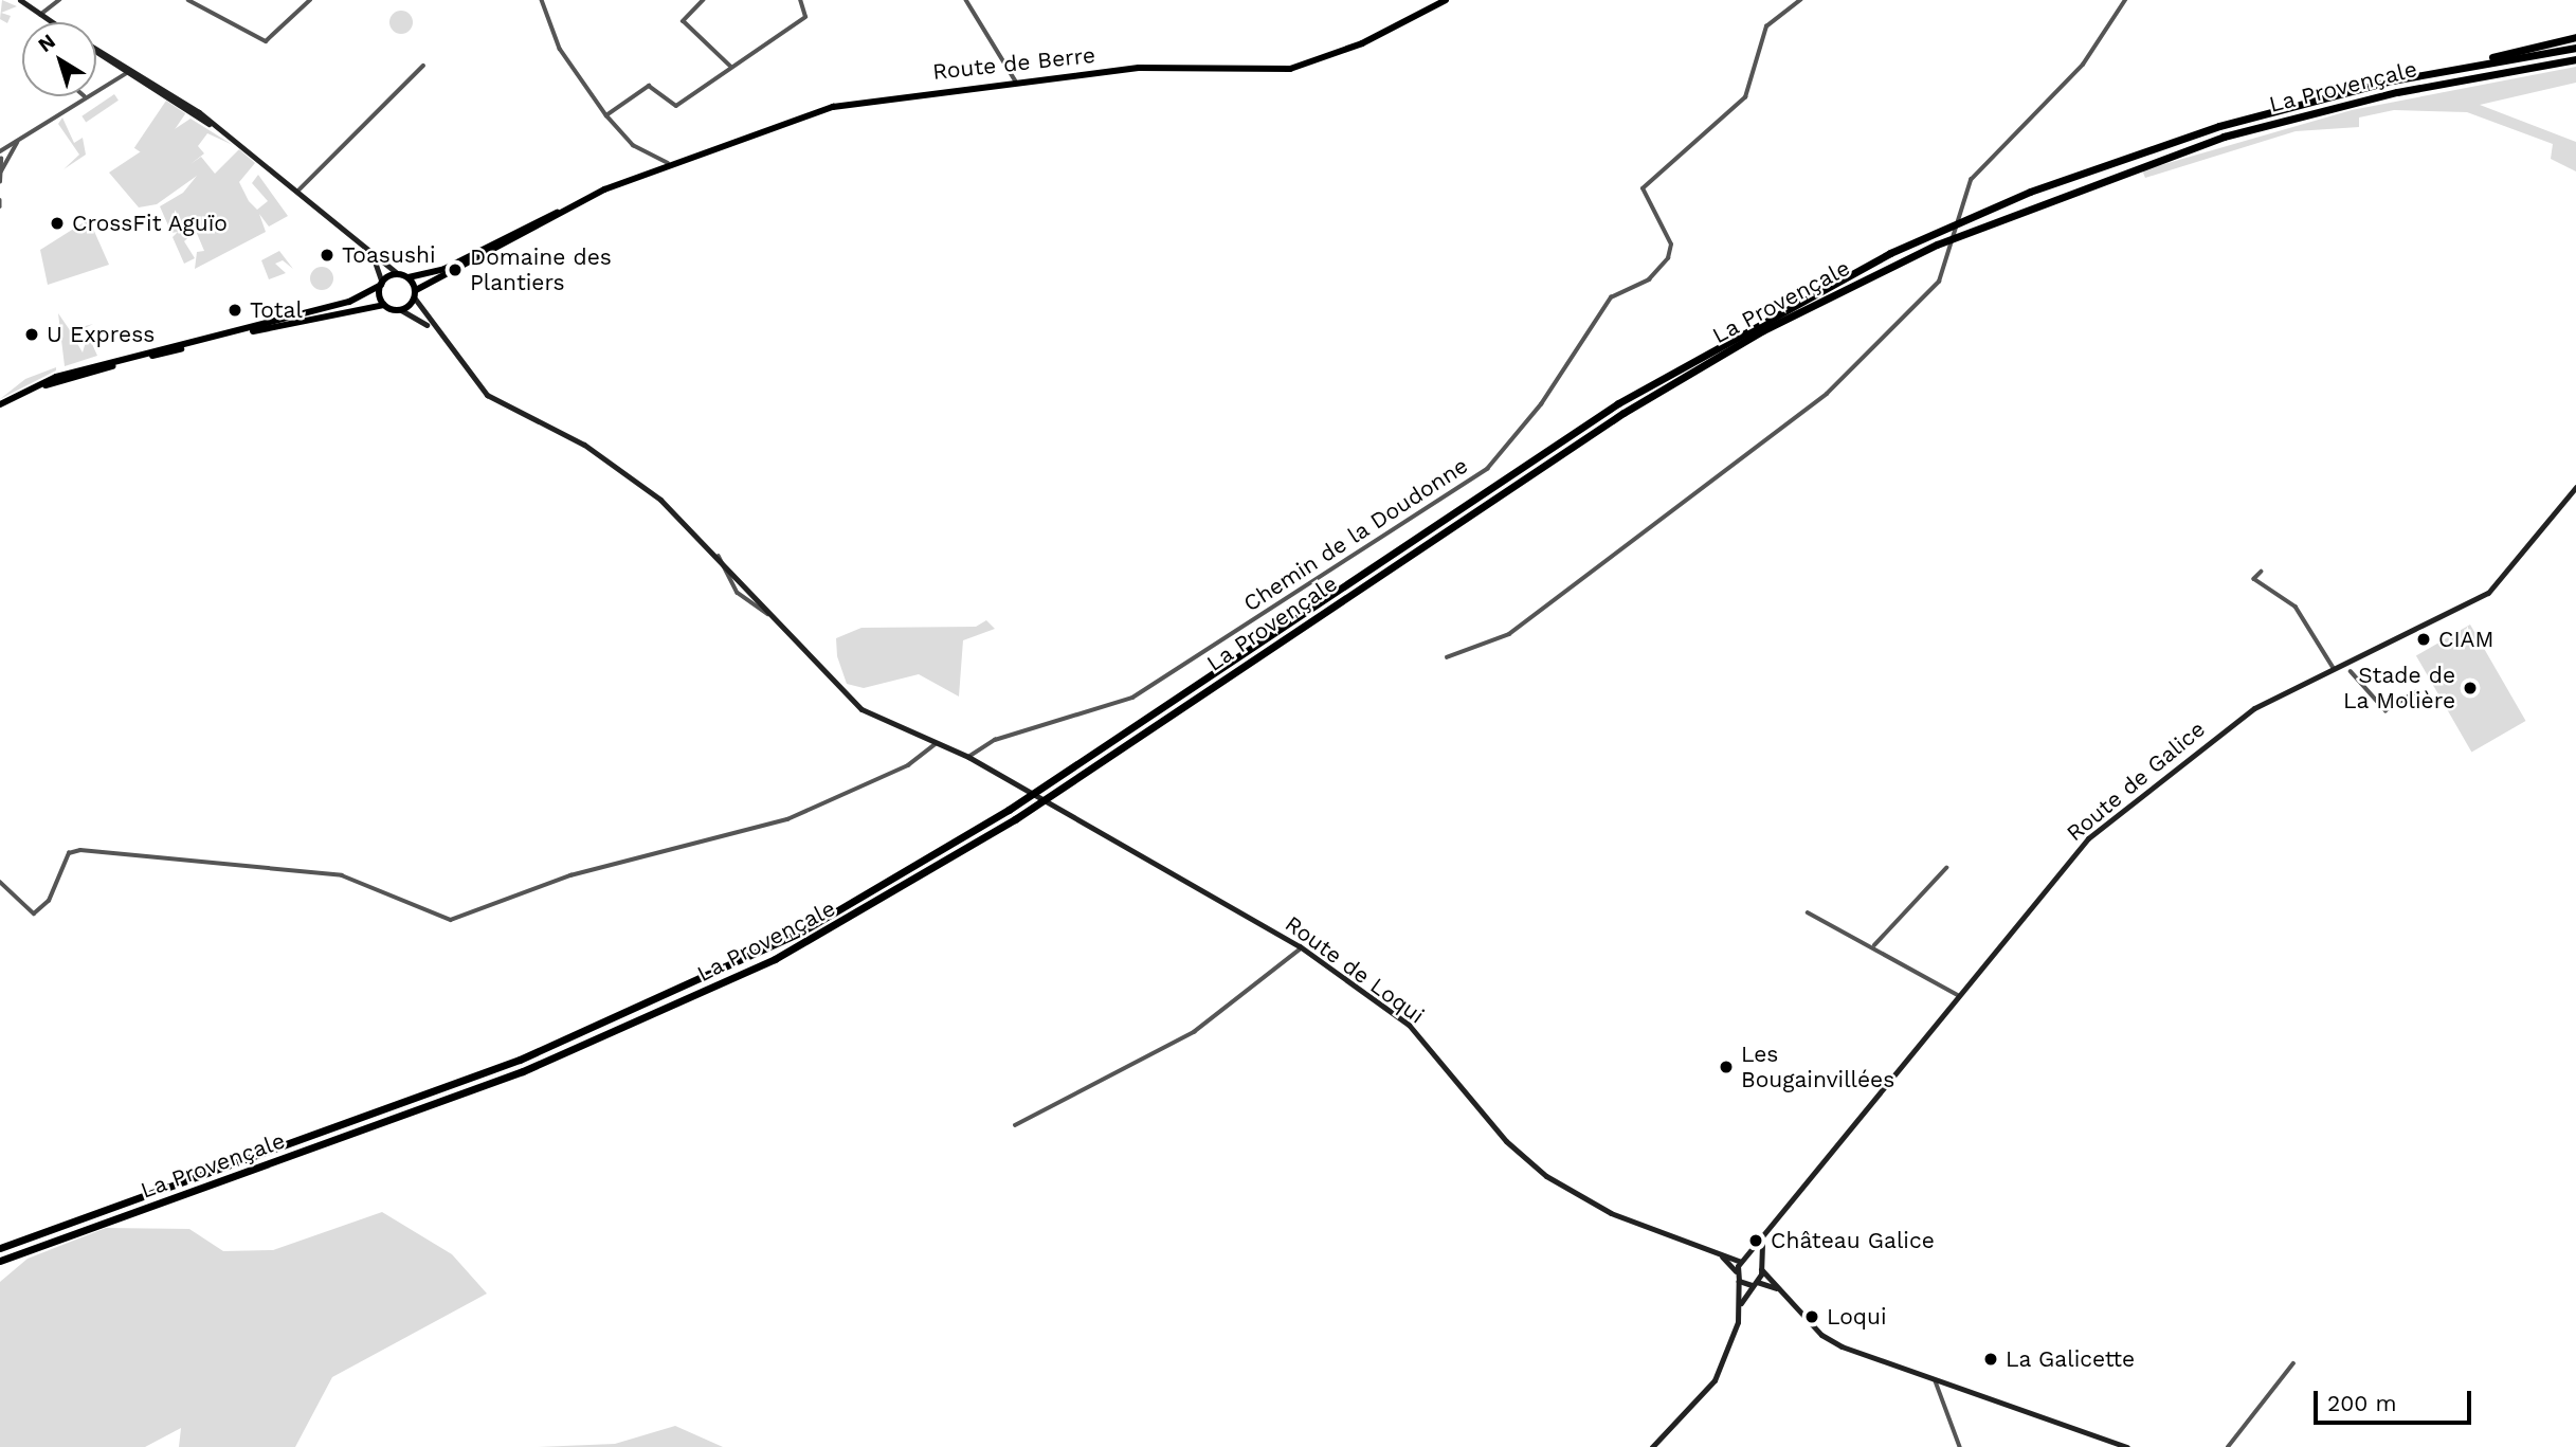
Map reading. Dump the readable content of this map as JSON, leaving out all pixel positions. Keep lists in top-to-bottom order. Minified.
{"streets":{"highway":["La Provençale"],"main road":["Route de Berre"],"street":["Chemin de la Doudonne","Route de Galice","Route de Loqui"]},"crossings":[["Chemin de la Doudonne","Route de Loqui"],["Route de Galice","Route de Loqui"]],"places":["CrossFit Aguïo","Toasushi","Domaine des Plantiers","Total","U Express","CIAM","Stade de La Molière","Les Bougainvillées","Château Galice","Loqui","La Galicette"],"scale_bar":"200 m","north":"top left"}
